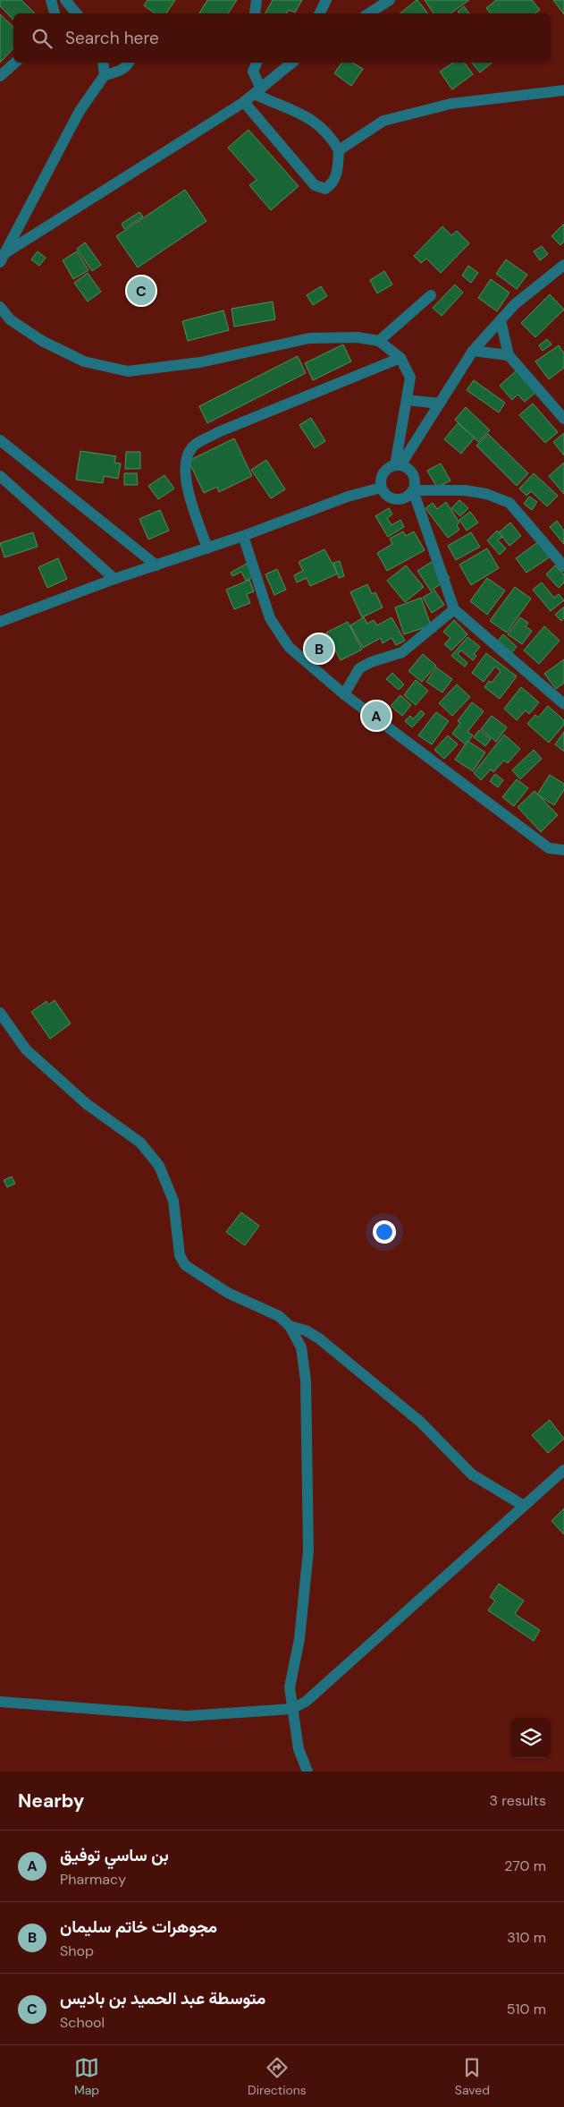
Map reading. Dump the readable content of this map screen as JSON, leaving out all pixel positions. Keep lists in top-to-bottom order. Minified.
{"page":{"search":"Search here","pins":["C","B","A"],"heading":["Nearby","3 results"],"list":[{"mark":"A","name":"بن ساسي توفيق","note":"Pharmacy","value":"270 m"},{"mark":"B","name":"مجوهرات خاتم سليمان","note":"Shop","value":"310 m"},{"mark":"C","name":"متوسطة عبد الحميد بن باديس","note":"School","value":"510 m"}],"nav":["Map","Directions","Saved"]}}
